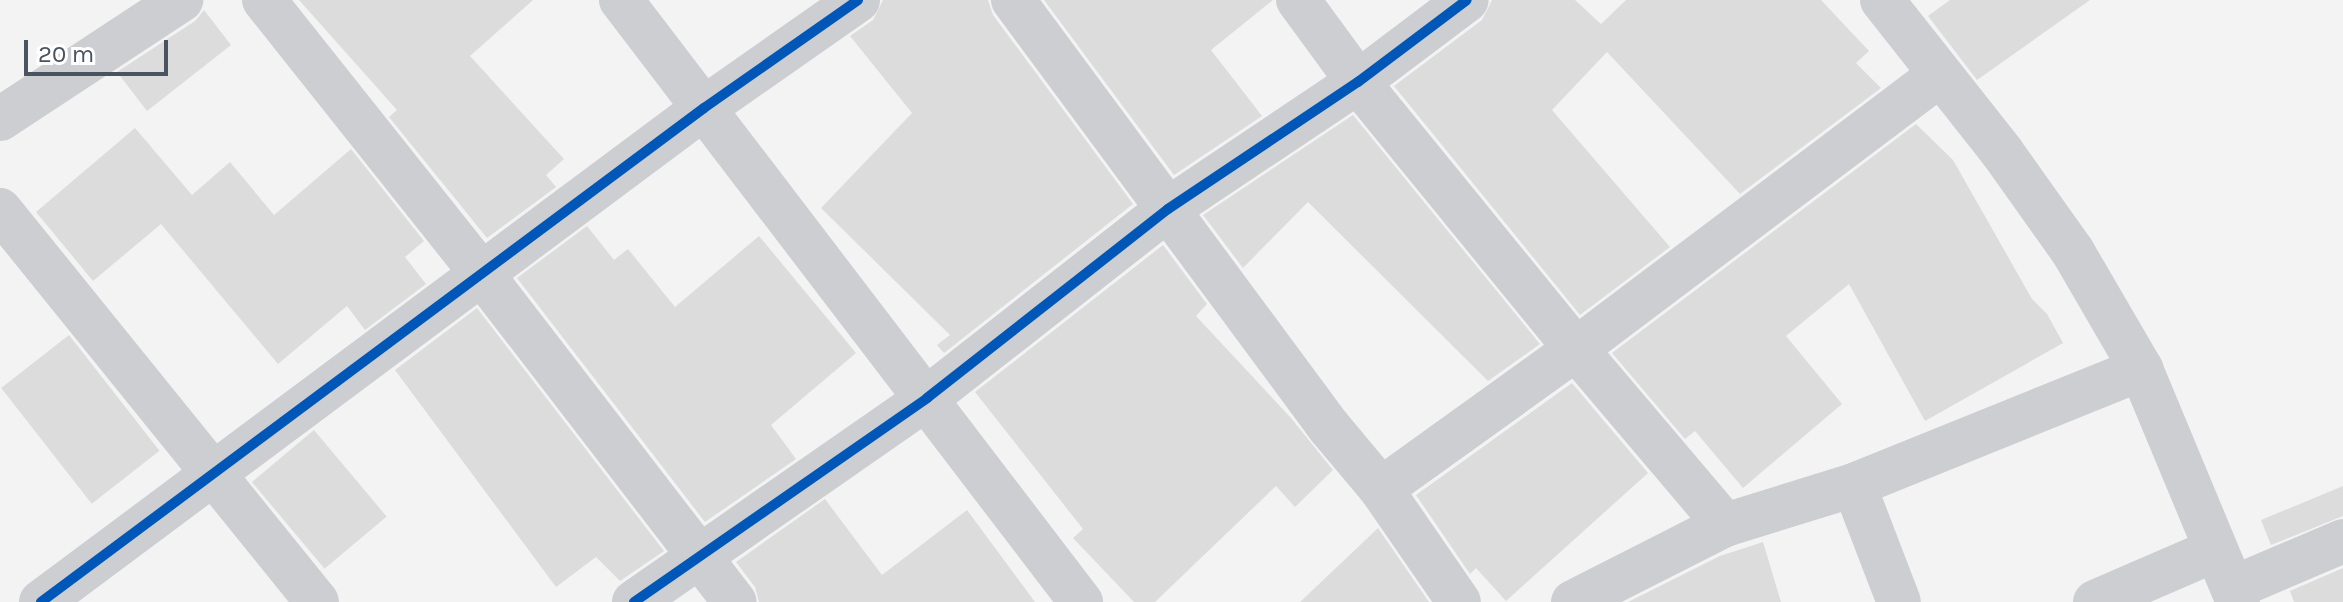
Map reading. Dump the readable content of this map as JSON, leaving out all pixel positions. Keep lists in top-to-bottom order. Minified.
{"scale_bar":"20 m"}
